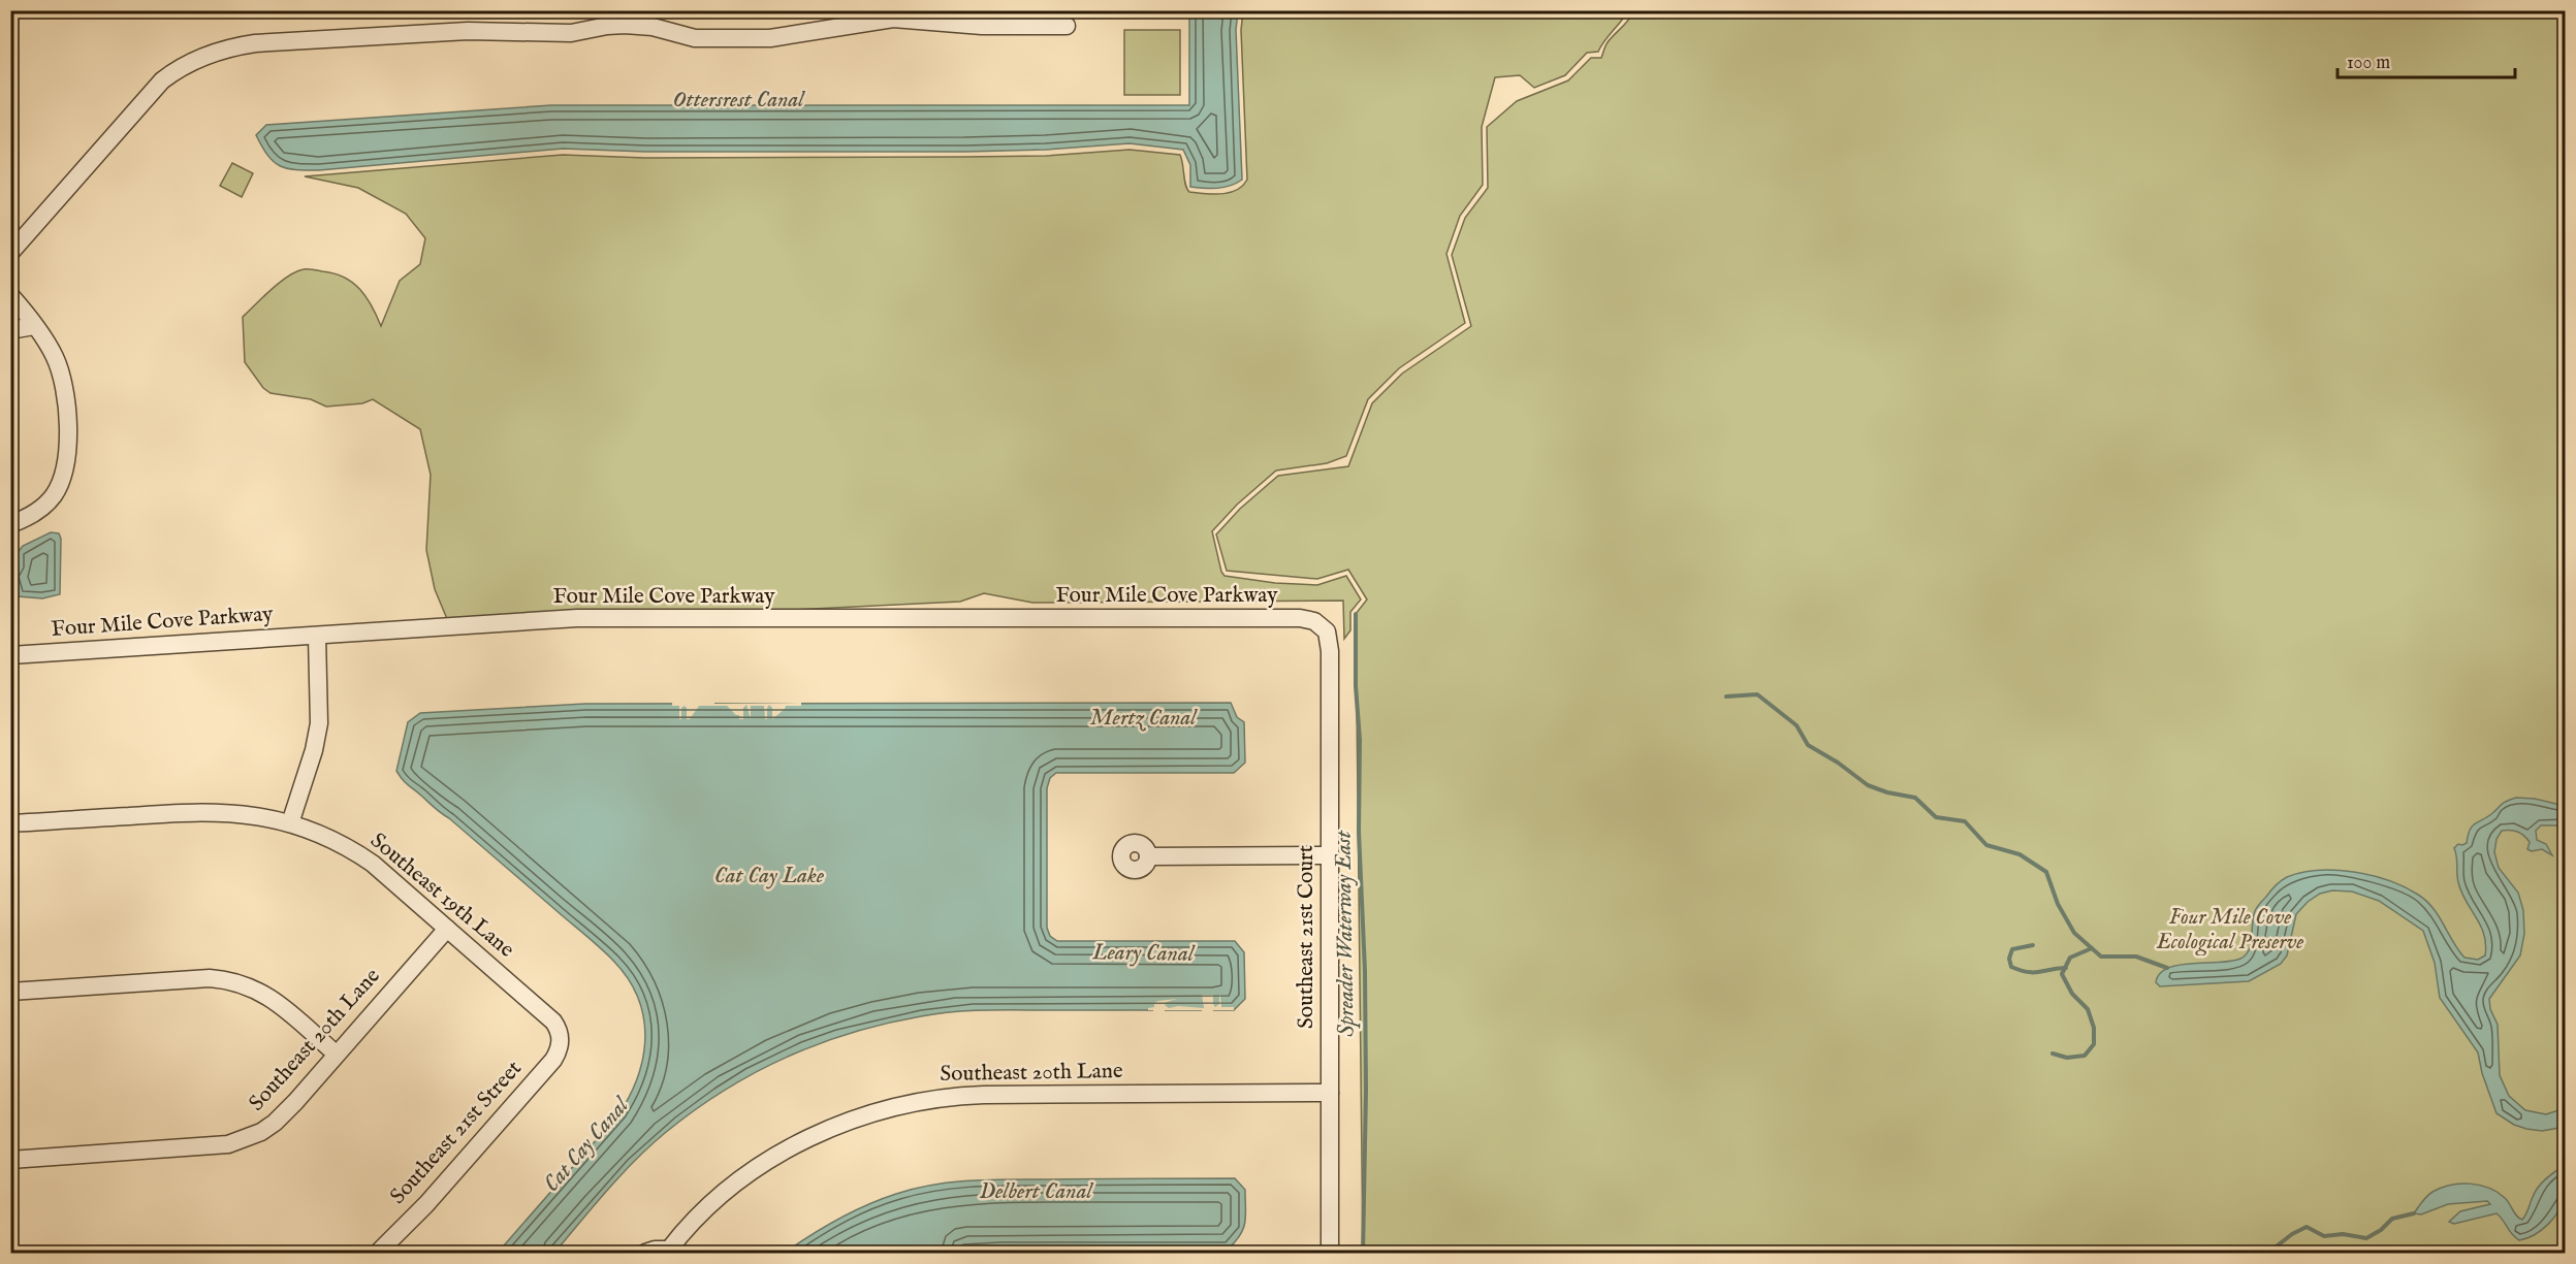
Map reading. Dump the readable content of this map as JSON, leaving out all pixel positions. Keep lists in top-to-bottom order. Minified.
{"streets":{"street":["Four Mile Cove Parkway","Southeast 19th Lane","Southeast 21st Court","Southeast 20th Lane","Southeast 21st Street"]},"crossings":[["Four Mile Cove Parkway","Southeast 21st Court"],["Southeast 19th Lane","Southeast 20th Lane"],["Southeast 19th Lane","Southeast 21st Street"],["Southeast 21st Court","Southeast 20th Lane"]],"water":["Ottersrest Canal","Mertz Canal","Cat Cay Lake","Spreader Waterway East","Leary Canal","Cat Cay Canal","Delbert Canal"],"parks":["Four Mile Cove Ecological Preserve"],"scale_bar":"100 m"}
